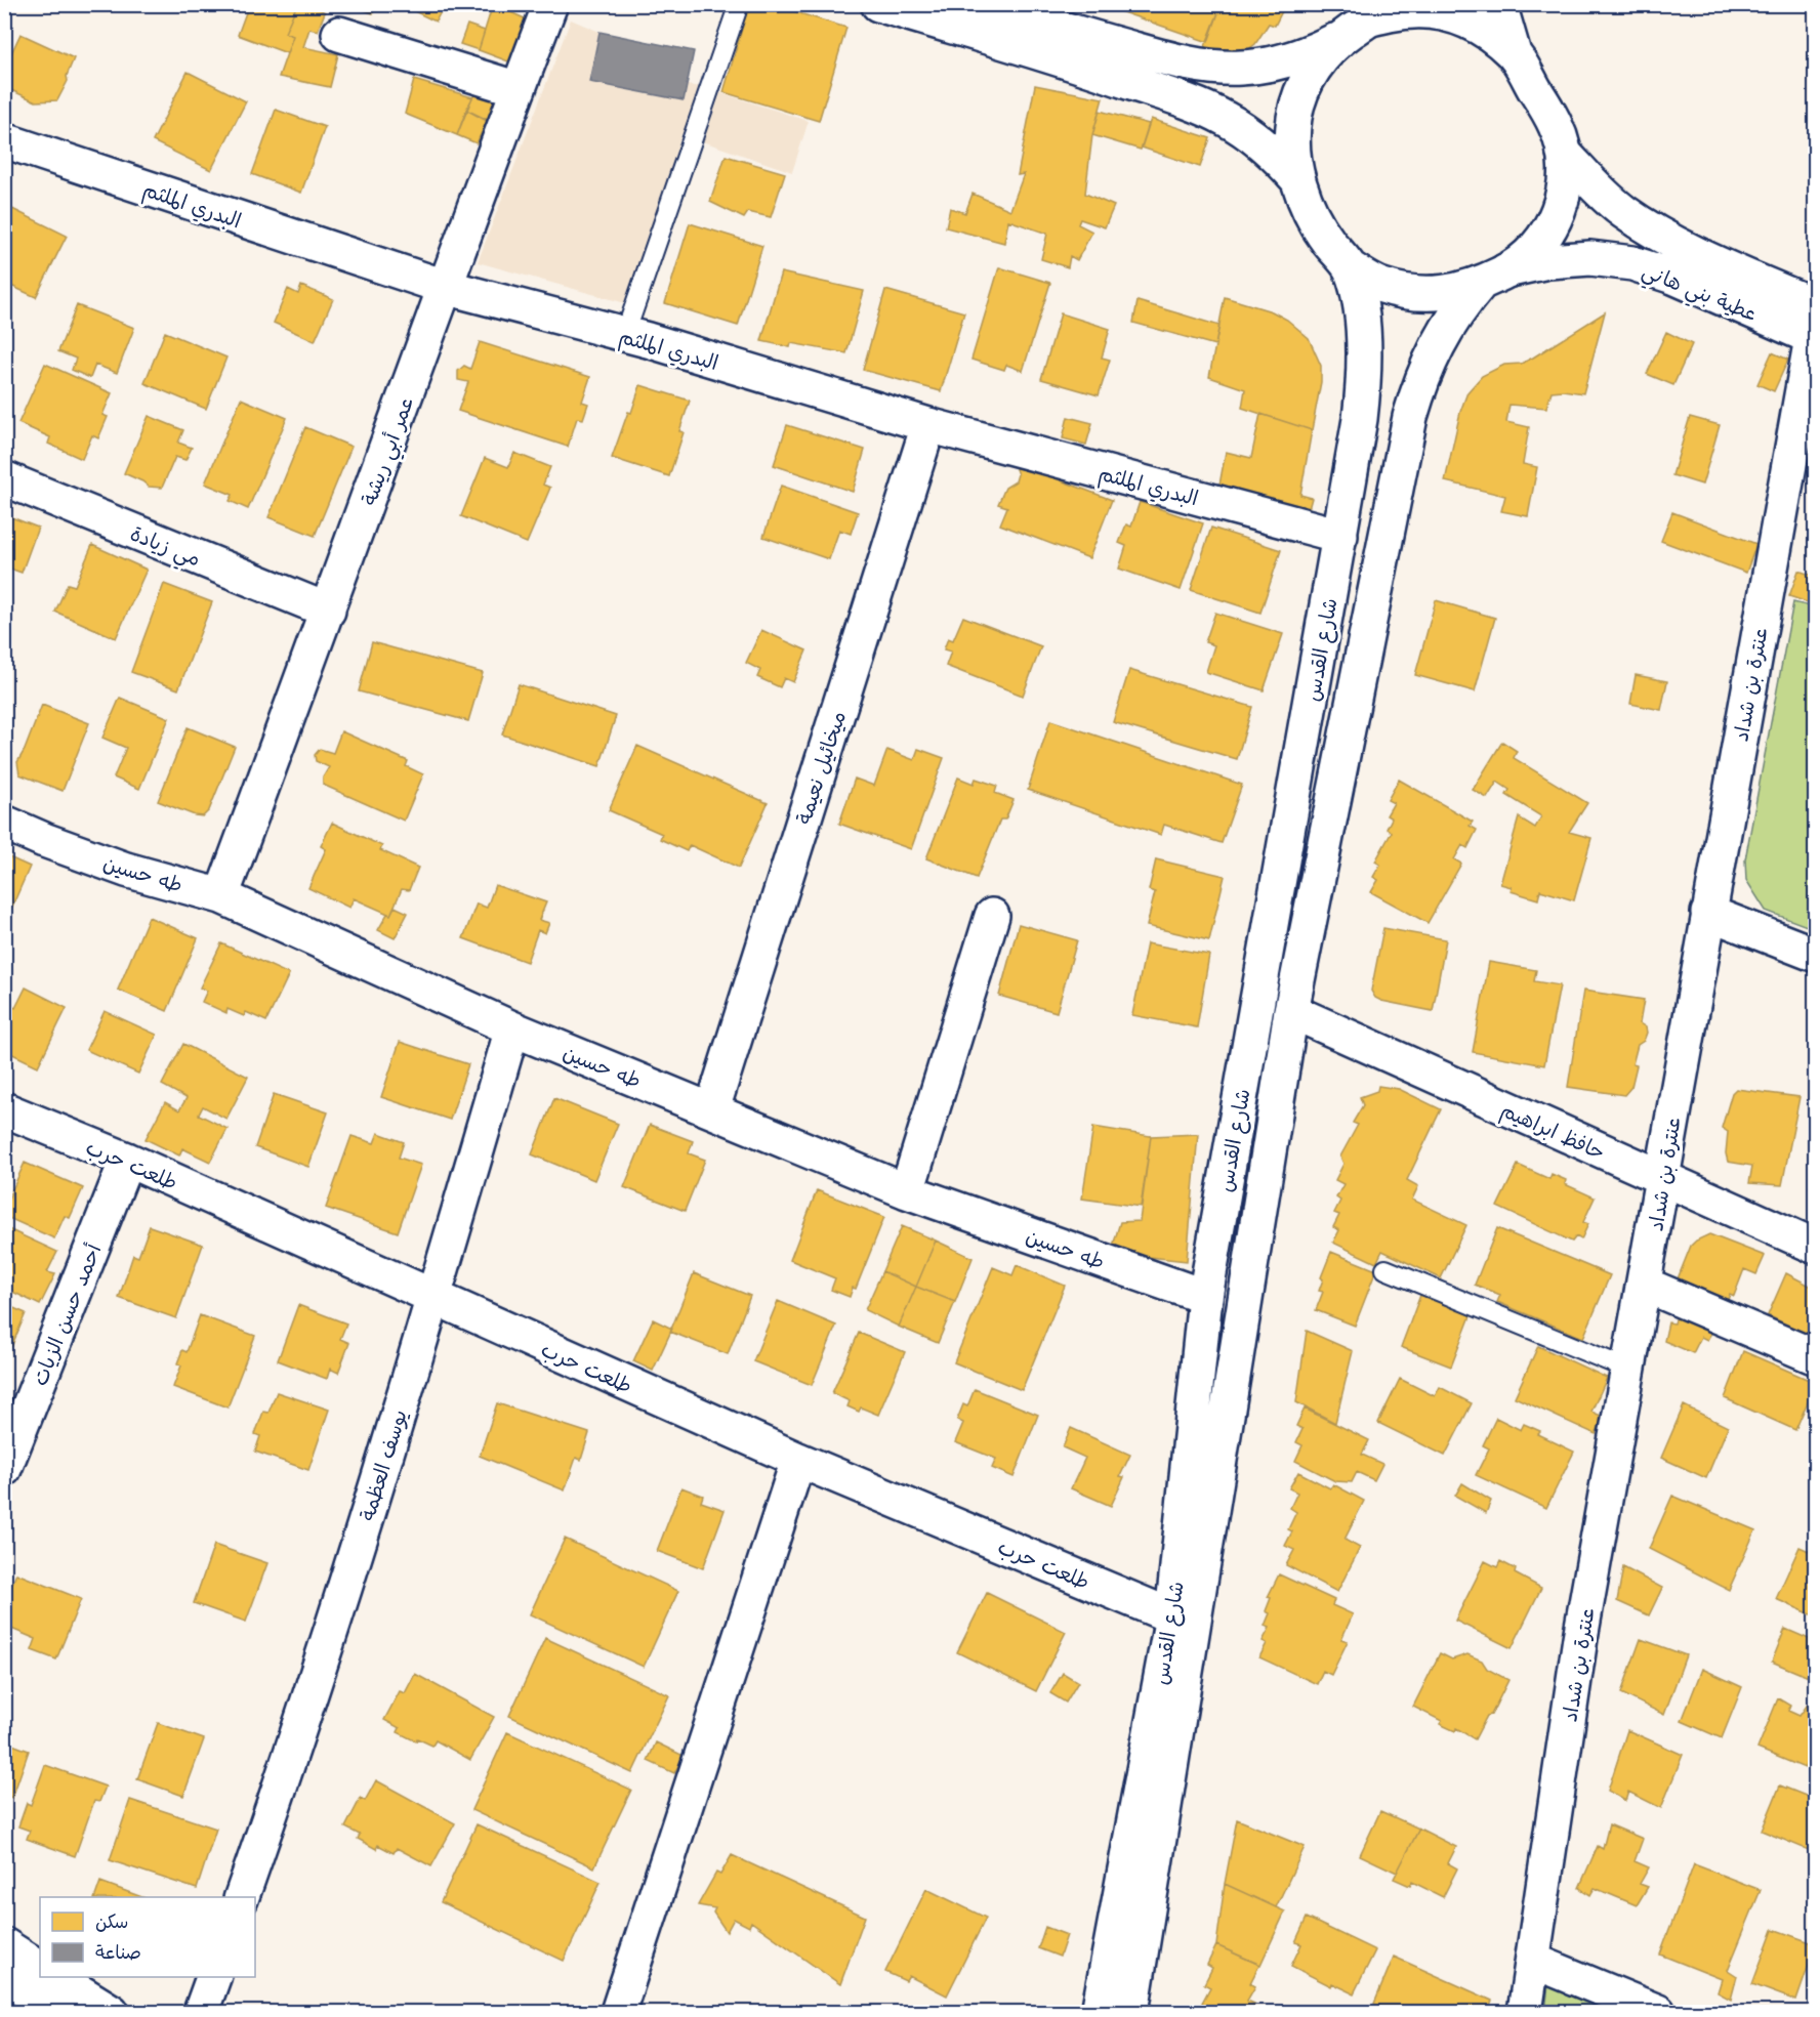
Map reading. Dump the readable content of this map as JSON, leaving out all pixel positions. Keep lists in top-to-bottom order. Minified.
{"streets":{"street":["البدري الملثم","عطية بني هاني","عمر أبي ريشة","مي زيادة","شارع القدس","عنترة بن شداد","ميخائيل نعيمة","طه حسين","حافظ ابراهيم","طلعت حرب","أحمد حسن الزيات","يوسف العظمة"]},"crossings":[["البدري الملثم","عمر أبي ريشة"],["البدري الملثم","شارع القدس"],["البدري الملثم","ميخائيل نعيمة"],["عطية بني هاني","عنترة بن شداد"],["عمر أبي ريشة","مي زيادة"],["عمر أبي ريشة","طه حسين"],["شارع القدس","طه حسين"],["شارع القدس","طلعت حرب"],["عنترة بن شداد","حافظ ابراهيم"],["ميخائيل نعيمة","طه حسين"],["طه حسين","يوسف العظمة"],["طلعت حرب","أحمد حسن الزيات"],["طلعت حرب","يوسف العظمة"]],"legend":["سكن","صناعة"]}
